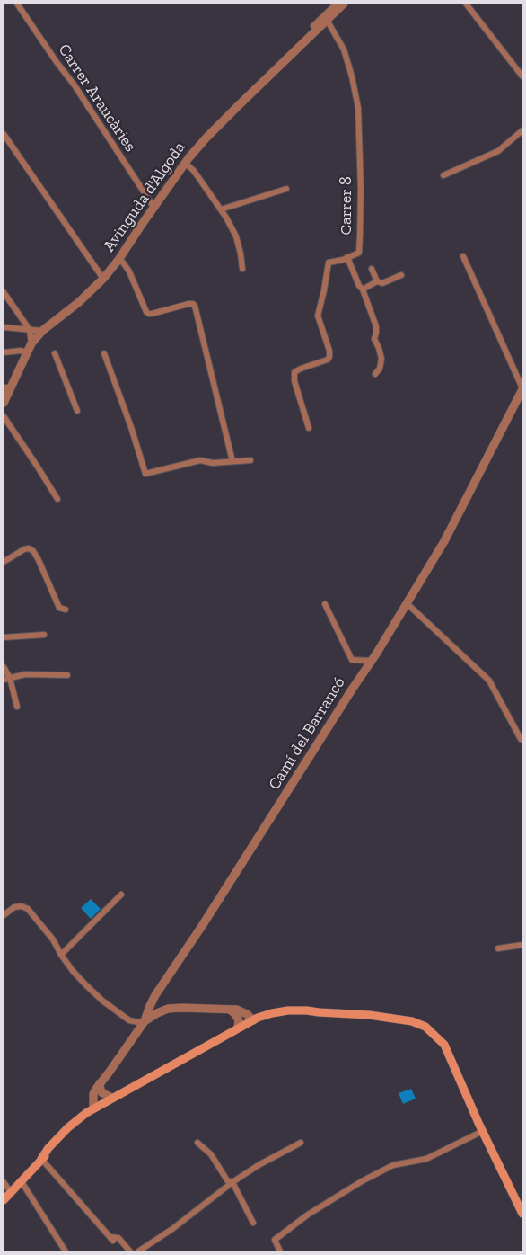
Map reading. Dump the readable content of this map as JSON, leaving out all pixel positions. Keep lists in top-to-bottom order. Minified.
{"streets":{"street":["Carrer Araucàries","Avinguda d'Algoda","Carrer 8","Camí del Barrancó"]},"crossings":[["Carrer Araucàries","Avinguda d'Algoda"],["Avinguda d'Algoda","Carrer 8"]]}
